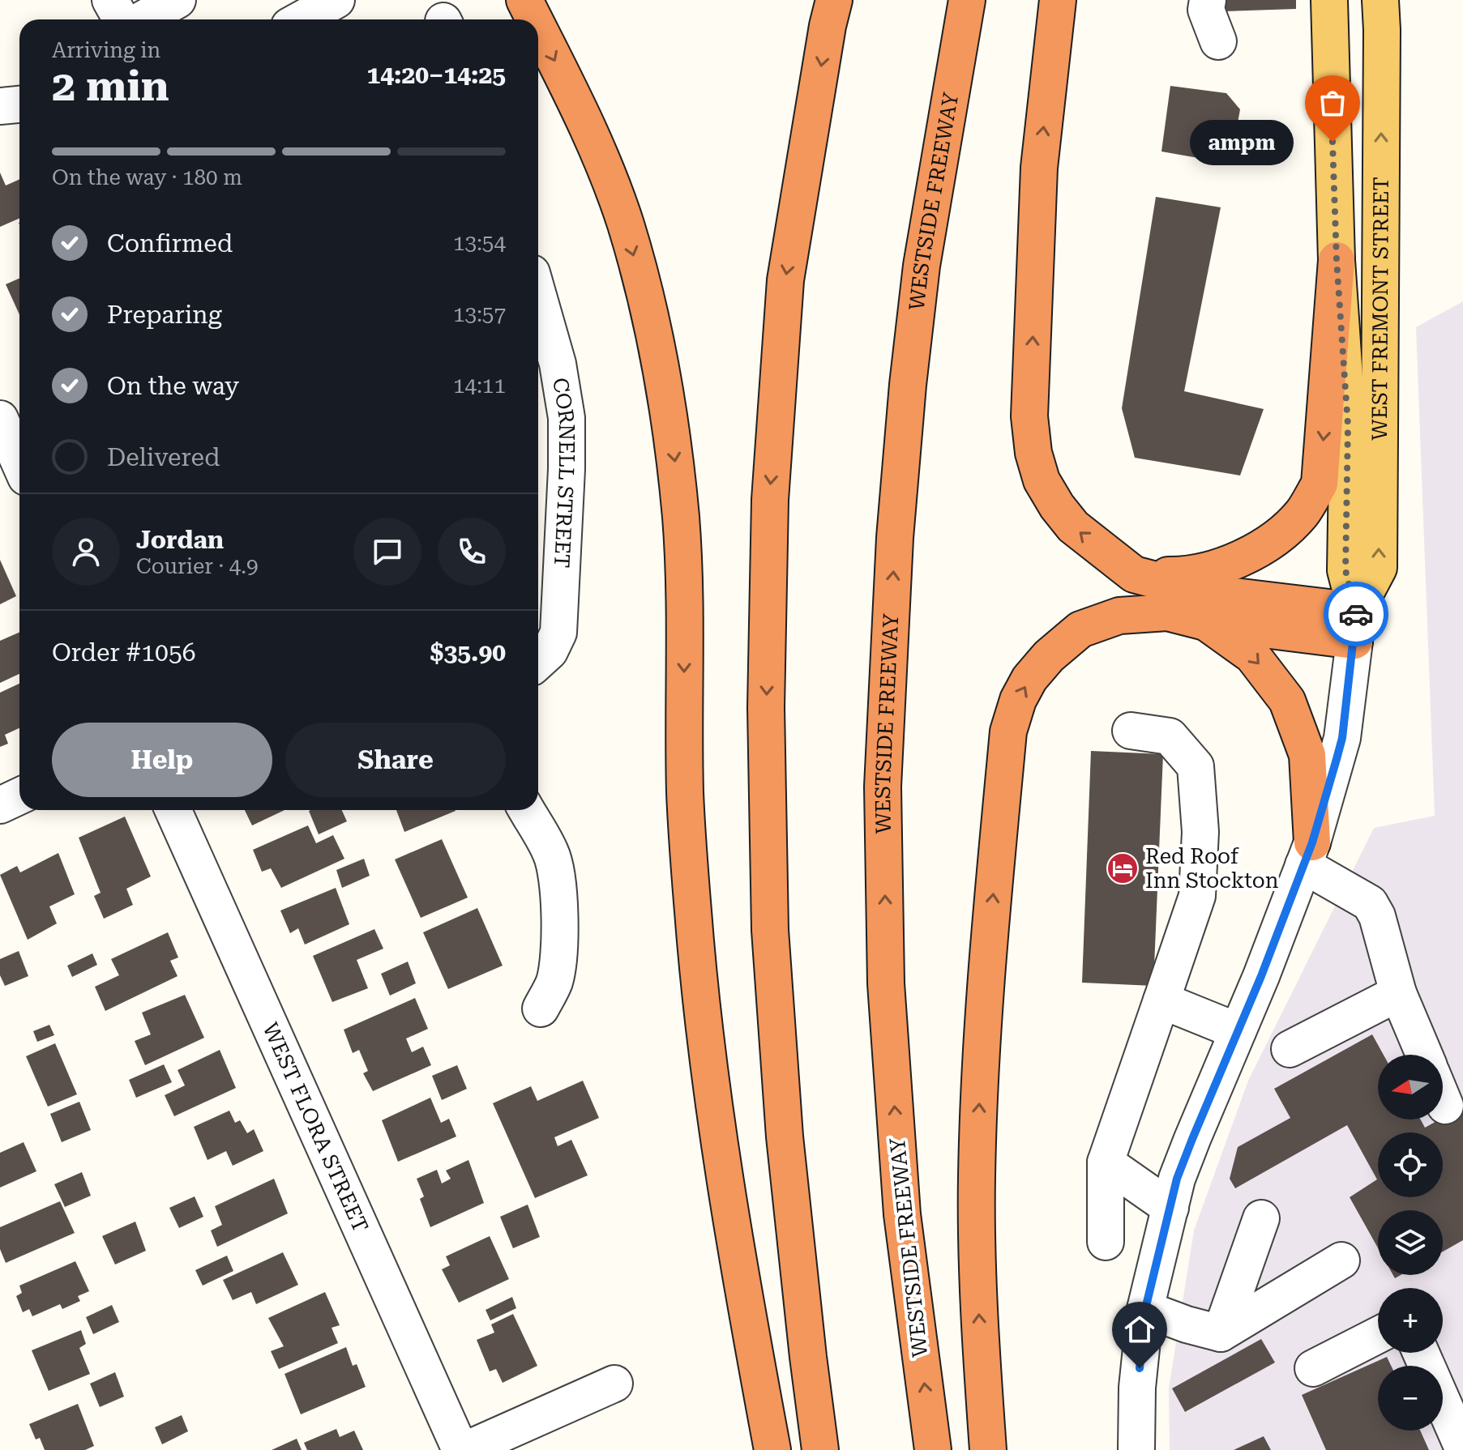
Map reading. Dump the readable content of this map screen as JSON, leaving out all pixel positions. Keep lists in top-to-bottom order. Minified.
{"streets":{"highway":["WESTSIDE FREEWAY"],"main road":["WEST FREMONT STREET"],"street":["CORNELL STREET","WEST FLORA STREET"]},"places":{"other":["ampm"],"hotel":["Red Roof Inn Stockton"]},"north":"left","page":{"heading":["2 min","Arriving in","14:20–14:25"],"panel":["Jordan","Courier · 4.9","Order #1056","$35.90"],"bubble":"ampm","bar":"On the way · 180 m","list":[["Confirmed","13:54"],["Preparing","13:57"],["On the way","14:11"],"Delivered"],"buttons":["Help","Share"],"map_buttons":["+","−"]}}
